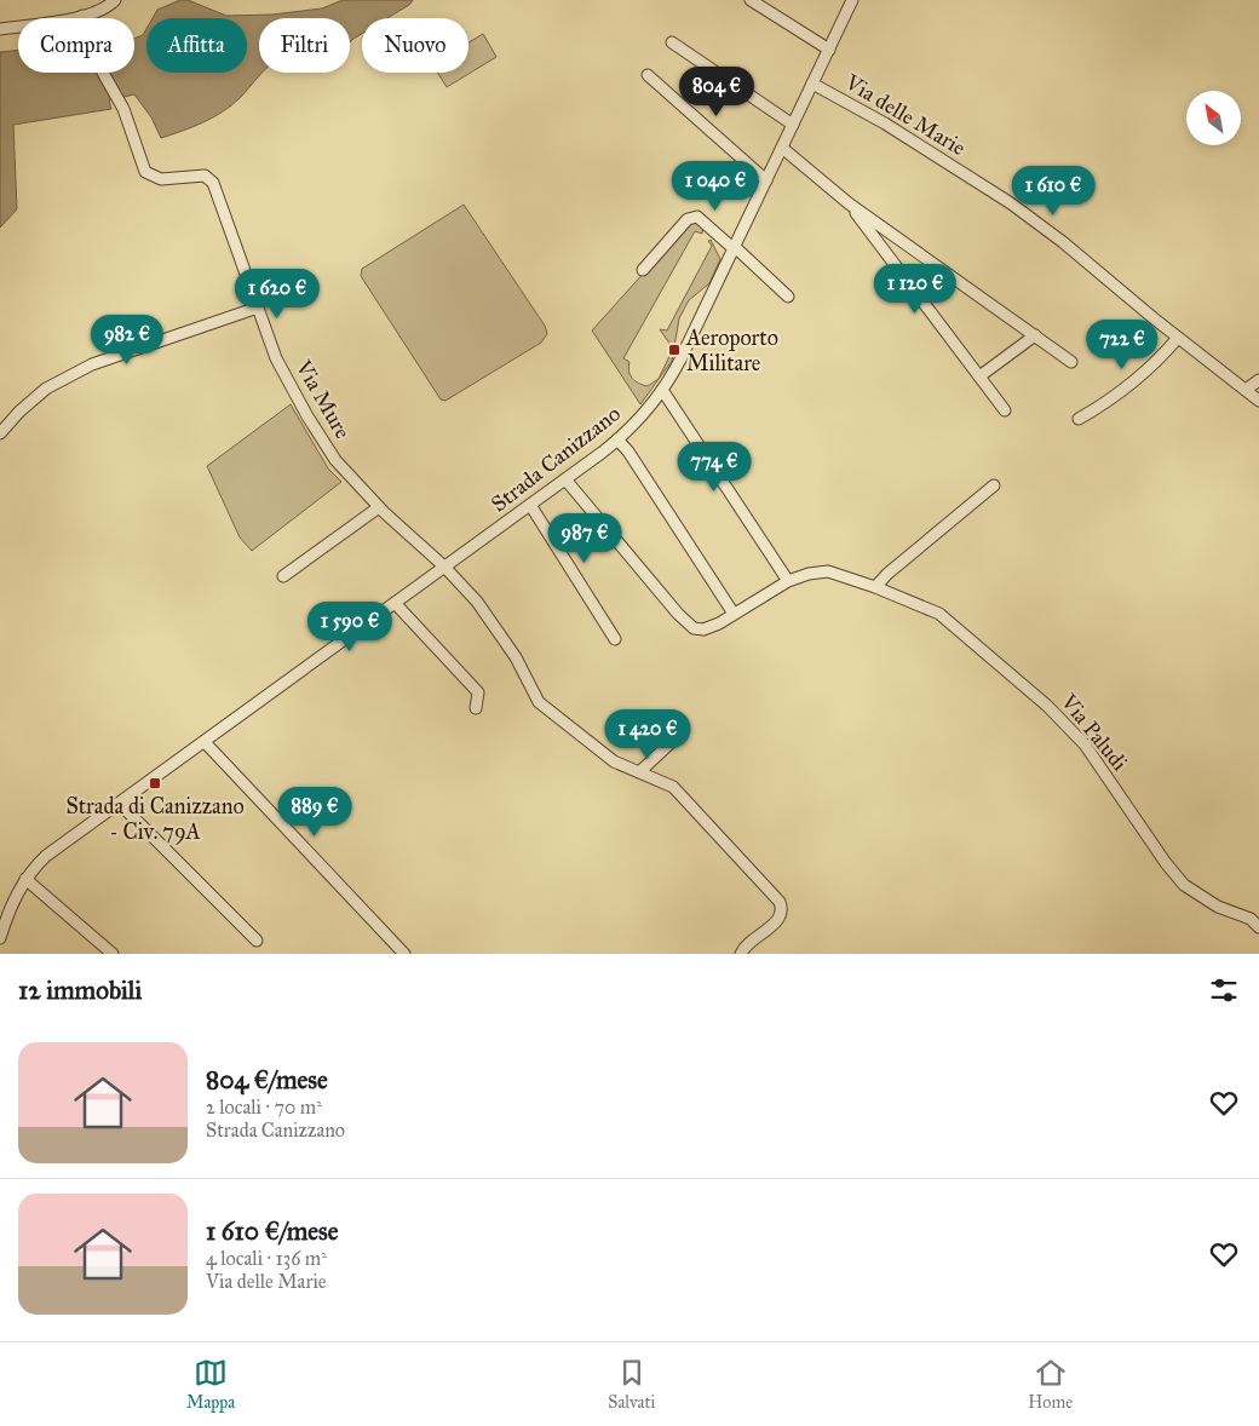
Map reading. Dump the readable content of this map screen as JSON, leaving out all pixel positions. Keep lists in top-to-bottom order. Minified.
{"streets":{"street":["Via delle Marie","Via Mure","Strada Canizzano","Via Paludi"]},"crossings":[["Via delle Marie","Strada Canizzano"],["Via Mure","Strada Canizzano"],["Strada Canizzano","Via Paludi"]],"places":{"transit":["Aeroporto Militare","Strada di Canizzano - Civ. 79A"]},"north":"top left","page":{"chip":["Compra","Affitta","Filtri","Nuovo"],"price":["804 €","1 040 €","1 610 €","1 120 €","1 620 €","982 €","722 €","774 €","987 €","1 590 €","1 420 €","889 €"],"heading":"12 immobili","list":[{"name":"804 €/mese","note":"2 locali · 70 m² · Strada Canizzano"},{"name":"1 610 €/mese","note":"4 locali · 136 m² · Via delle Marie"}],"tabs":["Mappa","Salvati","Home"]}}
